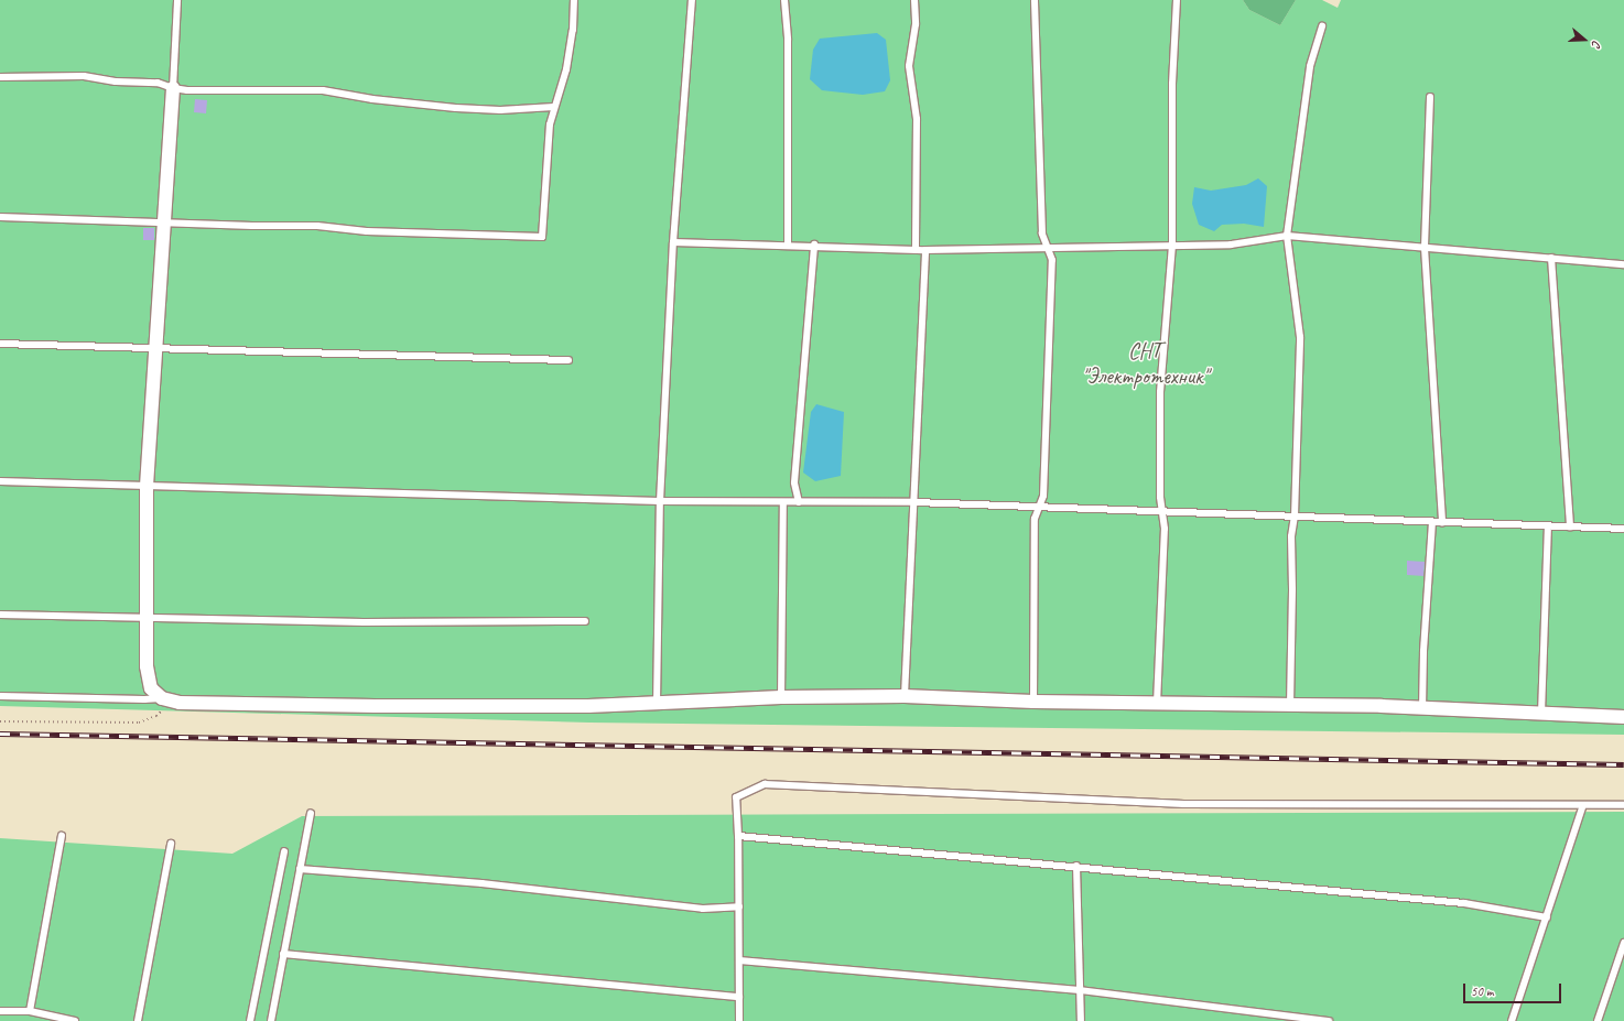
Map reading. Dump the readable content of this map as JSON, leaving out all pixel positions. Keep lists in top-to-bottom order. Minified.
{"parks":["СНТ \"Электротехник\""],"scale_bar":"50 m","north":"right"}
